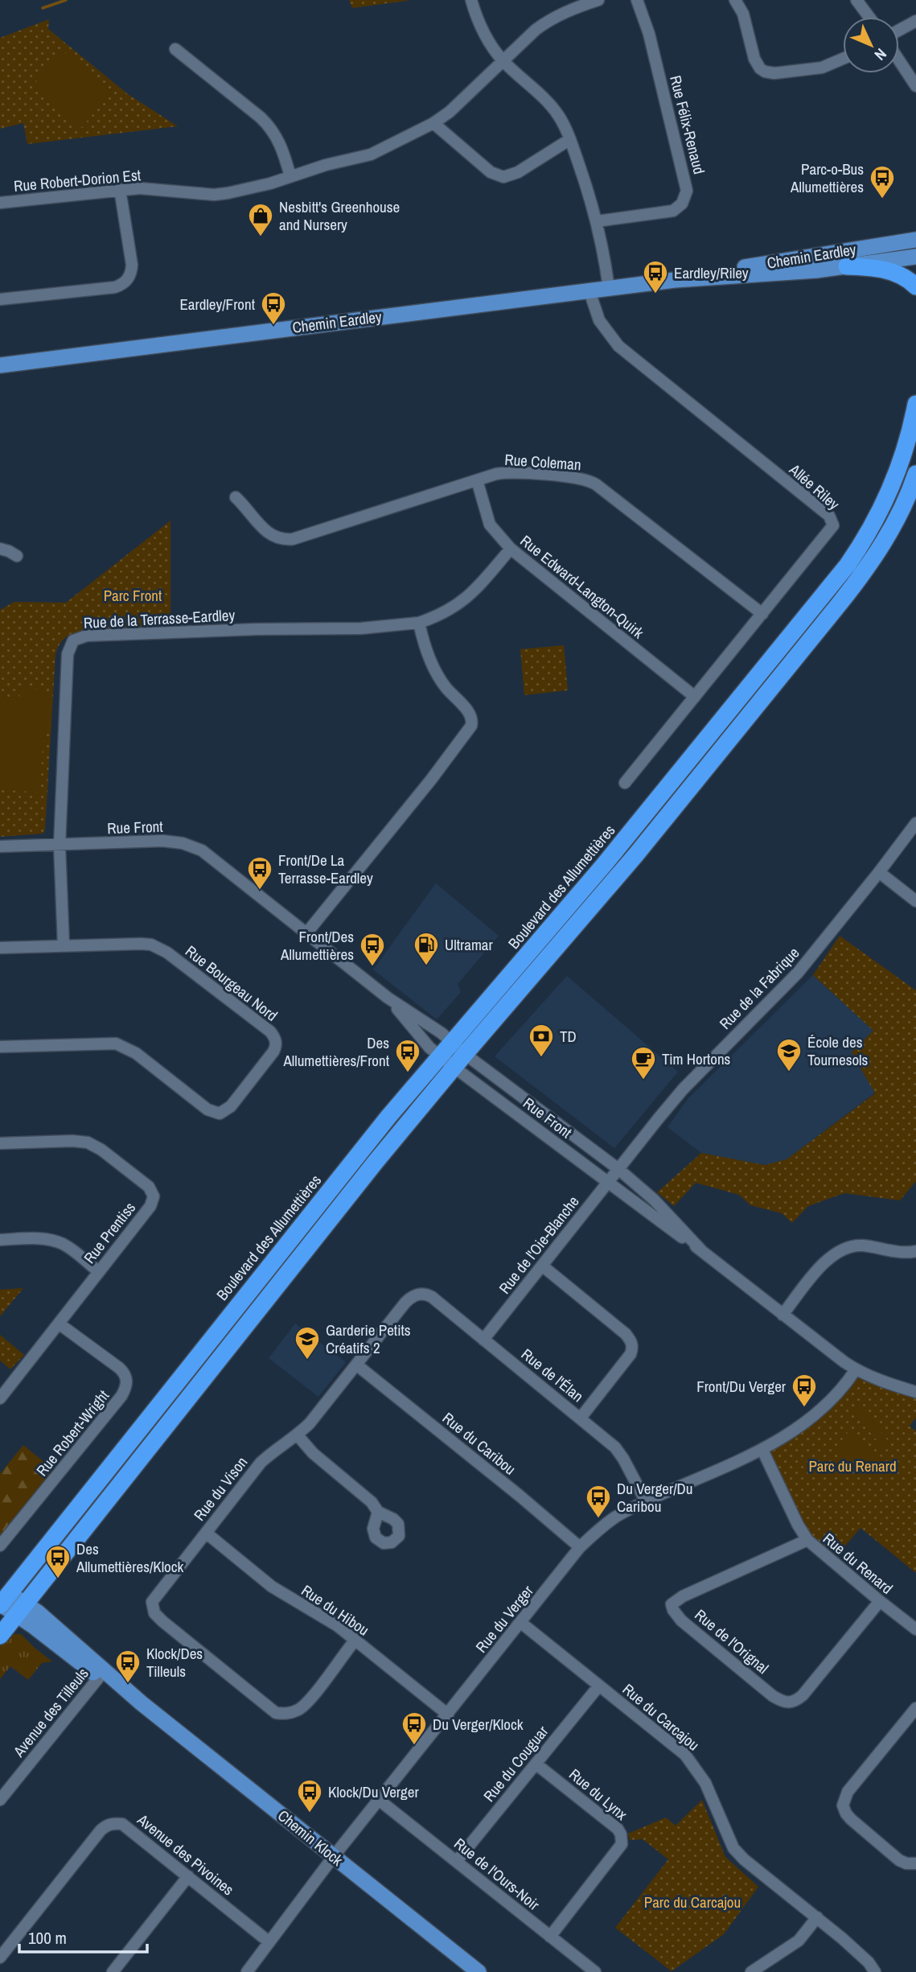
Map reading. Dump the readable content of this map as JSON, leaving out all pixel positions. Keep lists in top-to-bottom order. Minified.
{"streets":{"highway":["Boulevard des Allumettières"],"main road":["Chemin Eardley","Chemin Klock"],"street":["Rue Félix-Renaud","Rue Robert-Dorion Est","Rue Coleman","Allée Riley","Rue Edward-Langton-Quirk","Rue de la Terrasse-Eardley","Rue Front","Rue Bourgeau Nord","Rue de la Fabrique","Rue Prentiss","Rue de l'Oie-Blanche","Rue de l'Élan","Rue Robert-Wright","Rue du Caribou","Rue du Vison","Rue du Renard","Rue du Hibou","Rue du Verger","Rue de l'Orignal","Avenue des Tilleuls","Rue du Carcajou","Rue du Couguar","Rue du Lynx","Avenue des Pivoines","Rue de l'Ours-Noir"]},"crossings":[["Chemin Eardley","Allée Riley"],["Rue Coleman","Allée Riley"],["Rue Coleman","Rue Edward-Langton-Quirk"],["Allée Riley","Rue Edward-Langton-Quirk"],["Rue Edward-Langton-Quirk","Rue de la Terrasse-Eardley"],["Rue de la Terrasse-Eardley","Rue Front"],["Rue de la Terrasse-Eardley","Rue Bourgeau Nord"],["Rue Front","Boulevard des Allumettières"],["Rue Front","Rue de la Fabrique"],["Rue Front","Rue de l'Oie-Blanche"],["Rue Front","Rue du Verger"],["Boulevard des Allumettières","Chemin Klock"],["Rue de la Fabrique","Rue de l'Oie-Blanche"],["Rue Prentiss","Rue Robert-Wright"],["Rue de l'Oie-Blanche","Rue de l'Élan"],["Rue de l'Élan","Rue du Vison"],["Rue de l'Élan","Rue du Verger"],["Rue du Caribou","Rue du Vison"],["Rue du Caribou","Rue du Verger"],["Rue du Vison","Rue du Hibou"],["Rue du Renard","Rue du Verger"],["Rue du Renard","Rue de l'Orignal"],["Rue du Hibou","Rue du Verger"],["Rue du Verger","Rue du Carcajou"],["Rue du Verger","Chemin Klock"],["Rue du Verger","Avenue des Pivoines"],["Rue du Verger","Rue de l'Ours-Noir"],["Avenue des Tilleuls","Chemin Klock"],["Rue du Carcajou","Rue du Couguar"],["Rue du Couguar","Rue du Lynx"],["Rue du Couguar","Rue de l'Ours-Noir"],["Rue du Lynx","Rue de l'Ours-Noir"]],"parks":["Parc Front","Parc du Renard","Parc du Carcajou"],"places":{"bus stop":["Parc-o-Bus Allumettières","Eardley/Riley","Eardley/Front","Front/De La Terrasse-Eardley","Front/Des Allumettières","Des Allumettières/Front","Front/Du Verger","Du Verger/Du Caribou","Des Allumettières/Klock","Klock/Des Tilleuls","Du Verger/Klock","Klock/Du Verger"],"shop":["Nesbitt's Greenhouse and Nursery"],"fuel station":["Ultramar"],"bank":["TD"],"school or university":["École des Tournesols","Garderie Petits Créatifs 2"],"cafe":["Tim Hortons"]},"scale_bar":"100 m","north":"bottom right"}
